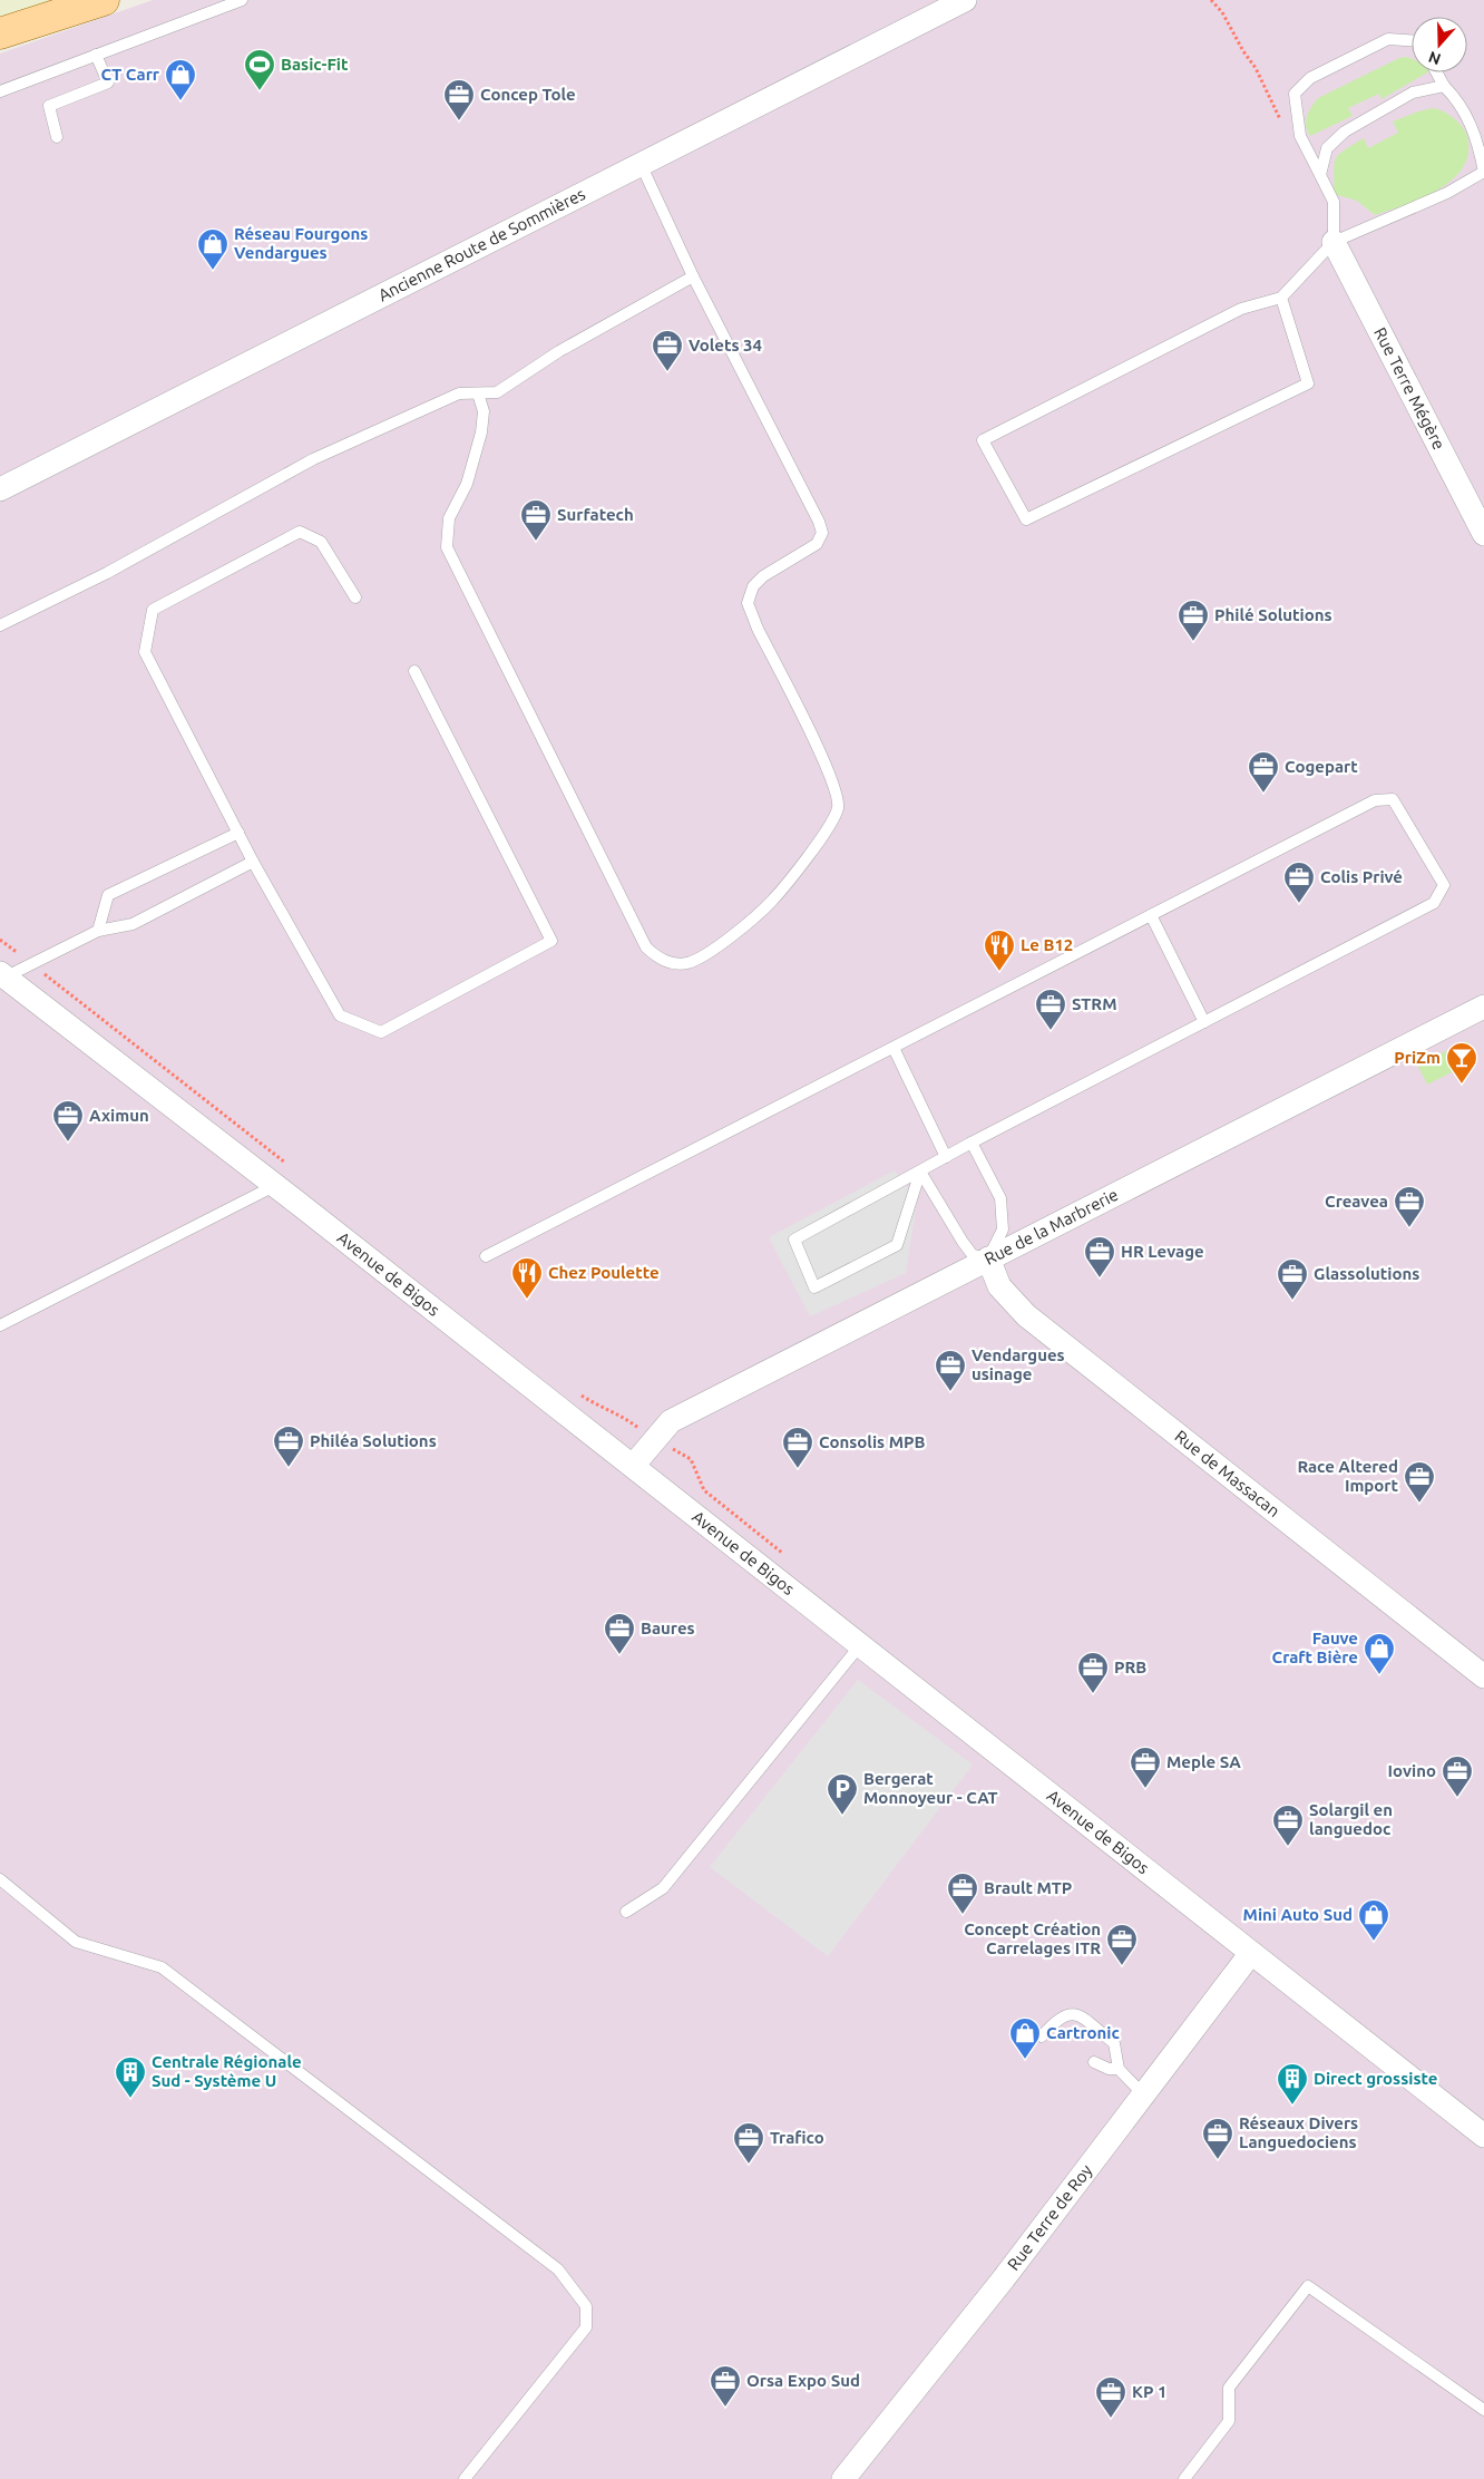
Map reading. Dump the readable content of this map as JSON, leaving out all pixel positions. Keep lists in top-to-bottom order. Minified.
{"streets":{"street":["Ancienne Route de Sommières","Rue Terre Mégère","Rue de la Marbrerie","Avenue de Bigos","Rue de Massacan","Rue Terre de Roy"]},"crossings":[["Rue de la Marbrerie","Avenue de Bigos"],["Rue de la Marbrerie","Rue de Massacan"],["Avenue de Bigos","Rue Terre de Roy"]],"places":{"sports":["Basic-Fit"],"shop":["CT Carr","Réseau Fourgons Vendargues","Fauve Craft Bière","Mini Auto Sud","Cartronic"],"office":["Concep Tole","Volets 34","Surfatech","Philé Solutions","Cogepart","Colis Privé","STRM","Aximun","Creavea","HR Levage","Glassolutions","Vendargues usinage","Philéa Solutions","Consolis MPB","Race Altered Import","Baures","PRB","Meple SA","Iovino","Solargil en languedoc","Brault MTP","Concept Création Carrelages ITR","Réseaux Divers Languedociens","Trafico","Orsa Expo Sud","KP 1"],"restaurant":["Le B12","Chez Poulette"],"bar":["PriZm"],"parking":["Bergerat Monnoyeur - CAT"],"building":["Centrale Régionale Sud - Système U","Direct grossiste"]},"north":"bottom"}
